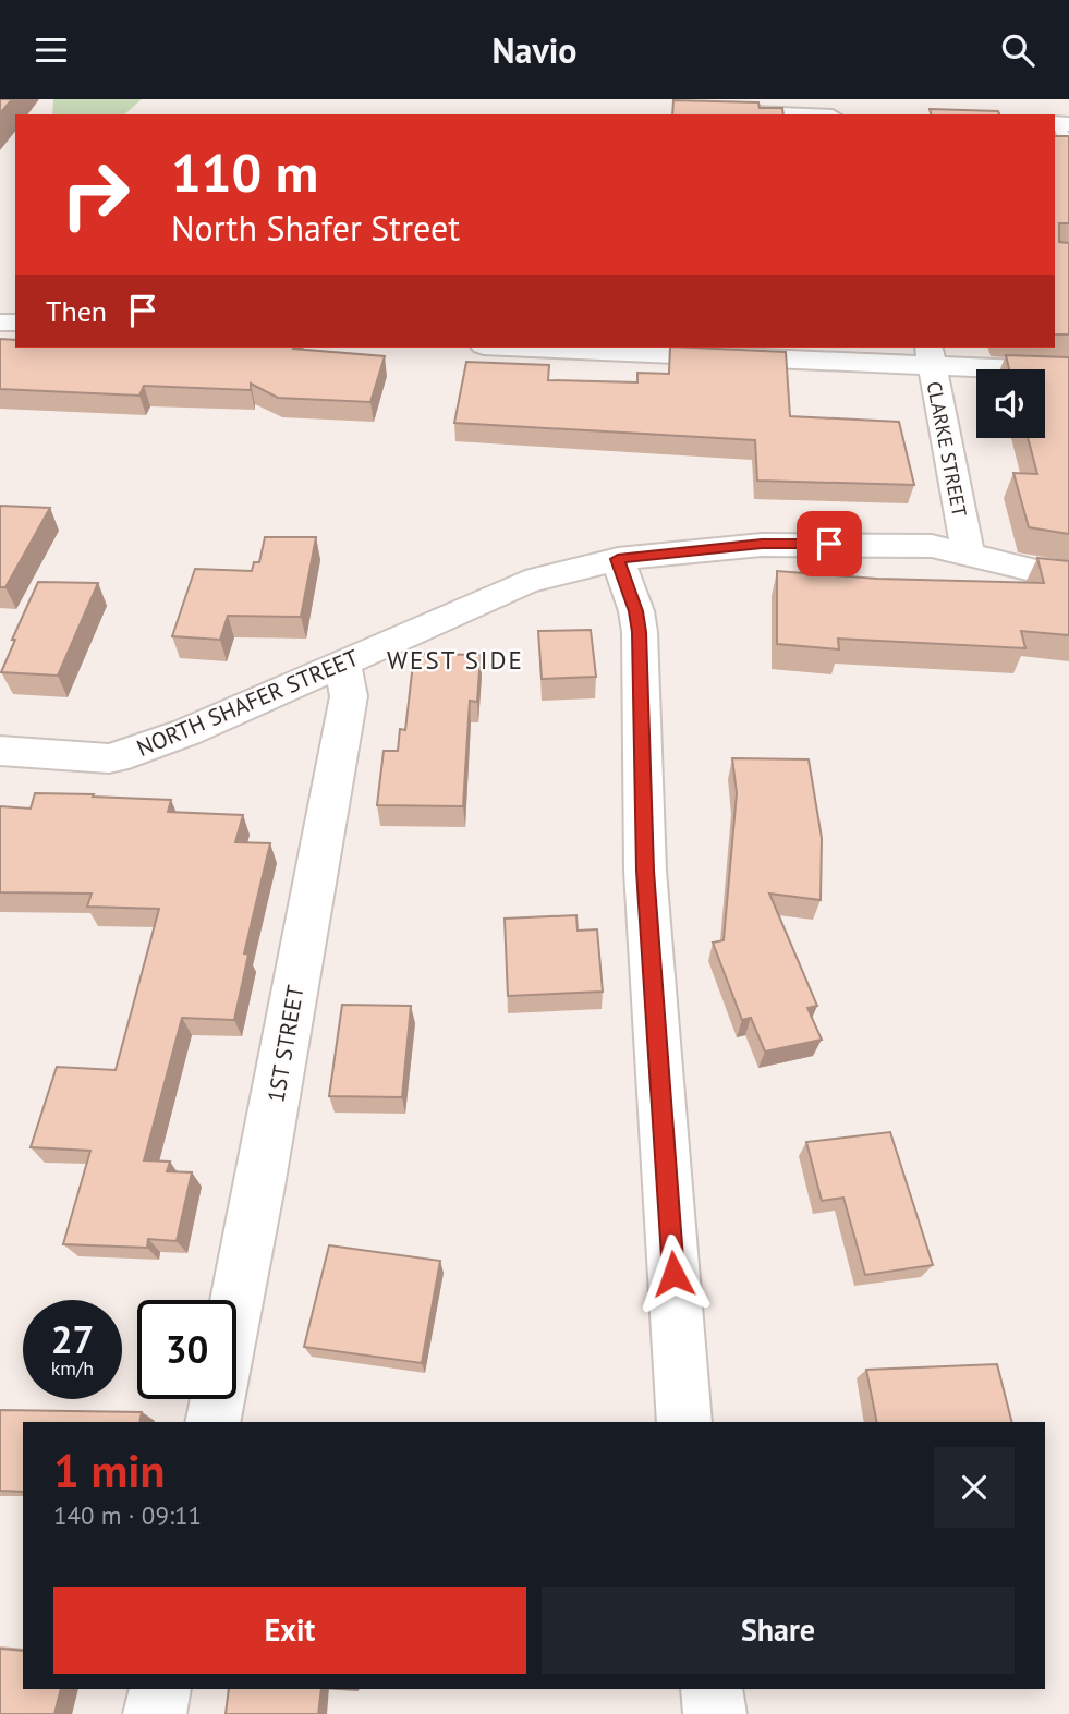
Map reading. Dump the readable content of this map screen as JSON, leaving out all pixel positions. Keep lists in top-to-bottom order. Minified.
{"streets":{"street":["CLARKE STREET","NORTH SHAFER STREET","1ST STREET"]},"crossings":[["CLARKE STREET","NORTH SHAFER STREET"],["NORTH SHAFER STREET","1ST STREET"]],"districts":["WEST SIDE"],"page":{"header":"Navio","turn":["110 m","North Shafer Street"],"then":"Then","speed":"27 km/h","limit":"30","heading":["1 min","140 m · 09:11"],"buttons":["Exit","Share"]}}
